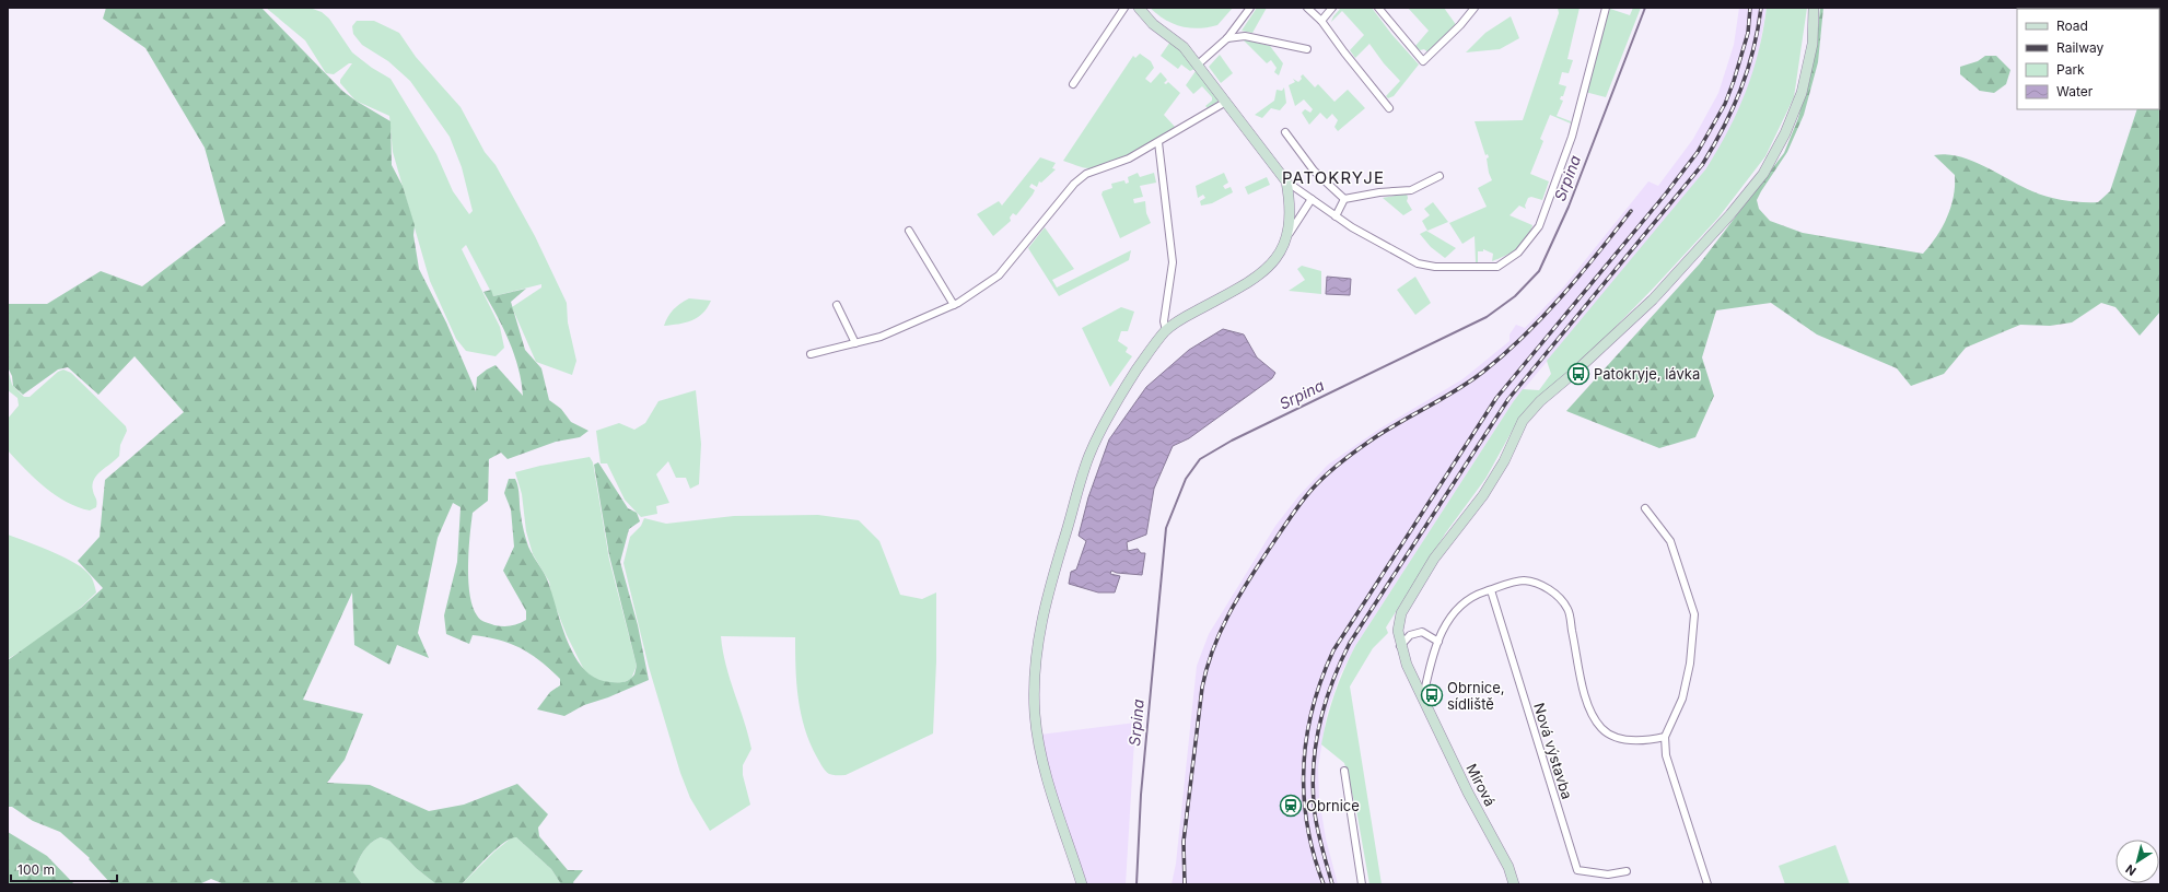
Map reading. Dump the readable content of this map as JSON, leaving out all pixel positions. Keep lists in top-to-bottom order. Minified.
{"streets":{"street":["Nová výstavba","Mírová"]},"districts":["PATOKRYJE"],"water":["Srpina"],"places":{"bus stop":["Patokryje, lávka","Obrnice, sídliště"],"station":["Obrnice"]},"legend":["Road","Railway","Park","Water"],"scale_bar":"100 m","north":"bottom left"}
